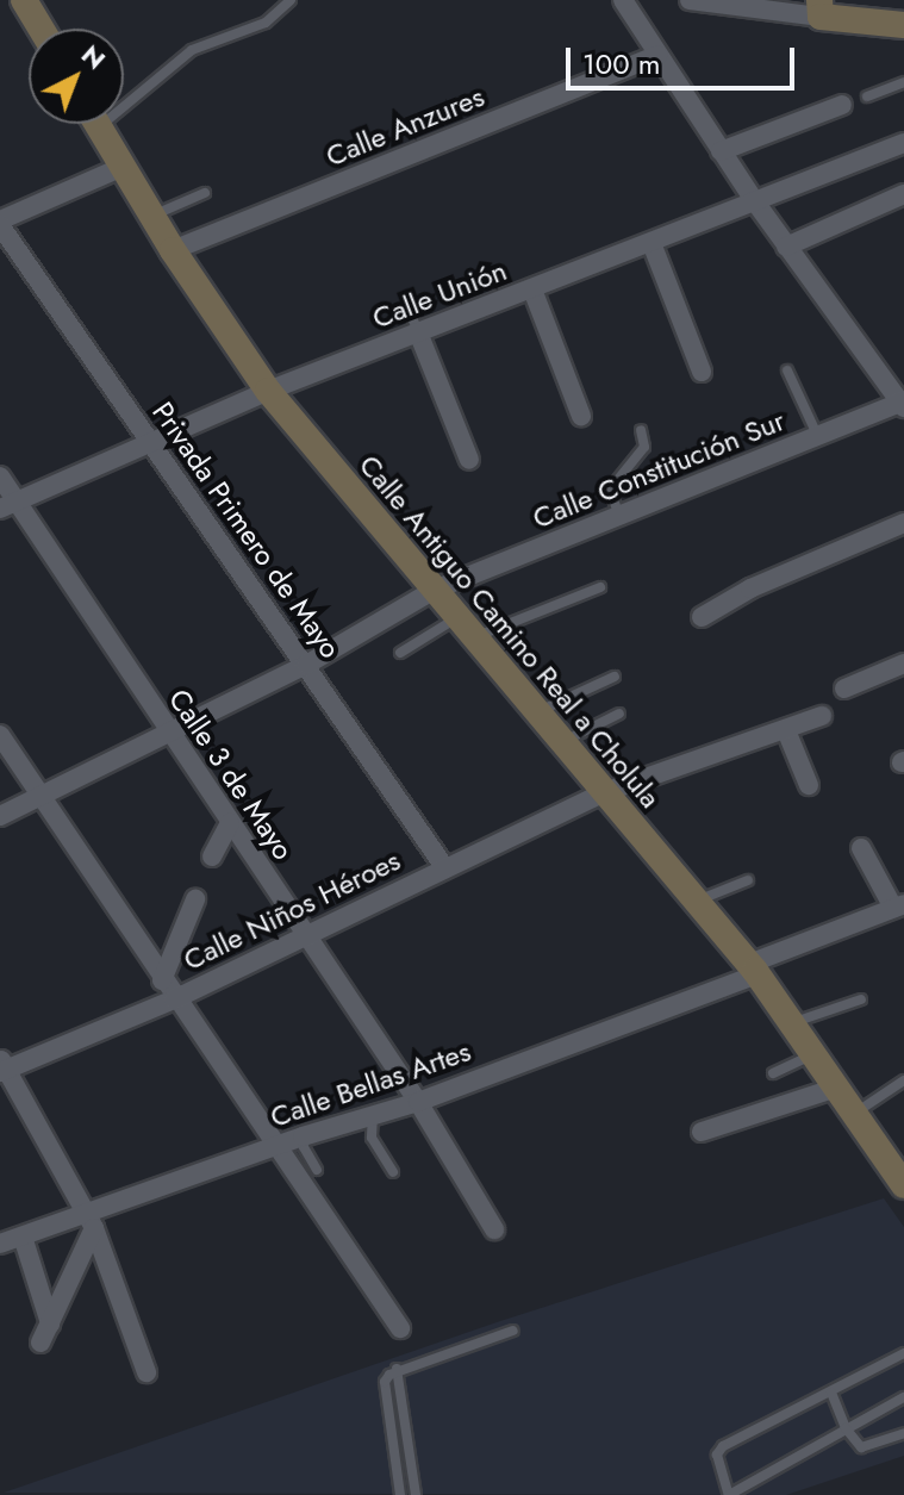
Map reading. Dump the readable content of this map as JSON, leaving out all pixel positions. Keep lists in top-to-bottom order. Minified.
{"streets":{"main road":["Calle Antiguo Camino Real a Cholula"],"street":["Calle Anzures","Calle Unión","Calle Constitución Sur","Privada Primero de Mayo","Calle 3 de Mayo","Calle Niños Héroes","Calle Bellas Artes"]},"crossings":[["Calle Anzures","Calle Antiguo Camino Real a Cholula"],["Calle Unión","Privada Primero de Mayo"],["Calle Unión","Calle Antiguo Camino Real a Cholula"],["Calle Unión","Calle 3 de Mayo"],["Calle Constitución Sur","Privada Primero de Mayo"],["Calle Constitución Sur","Calle Antiguo Camino Real a Cholula"],["Calle Constitución Sur","Calle 3 de Mayo"],["Privada Primero de Mayo","Calle Niños Héroes"],["Calle Antiguo Camino Real a Cholula","Calle Niños Héroes"],["Calle Antiguo Camino Real a Cholula","Calle Bellas Artes"],["Calle 3 de Mayo","Calle Niños Héroes"],["Calle 3 de Mayo","Calle Bellas Artes"]],"scale_bar":"100 m","north":"top right"}
